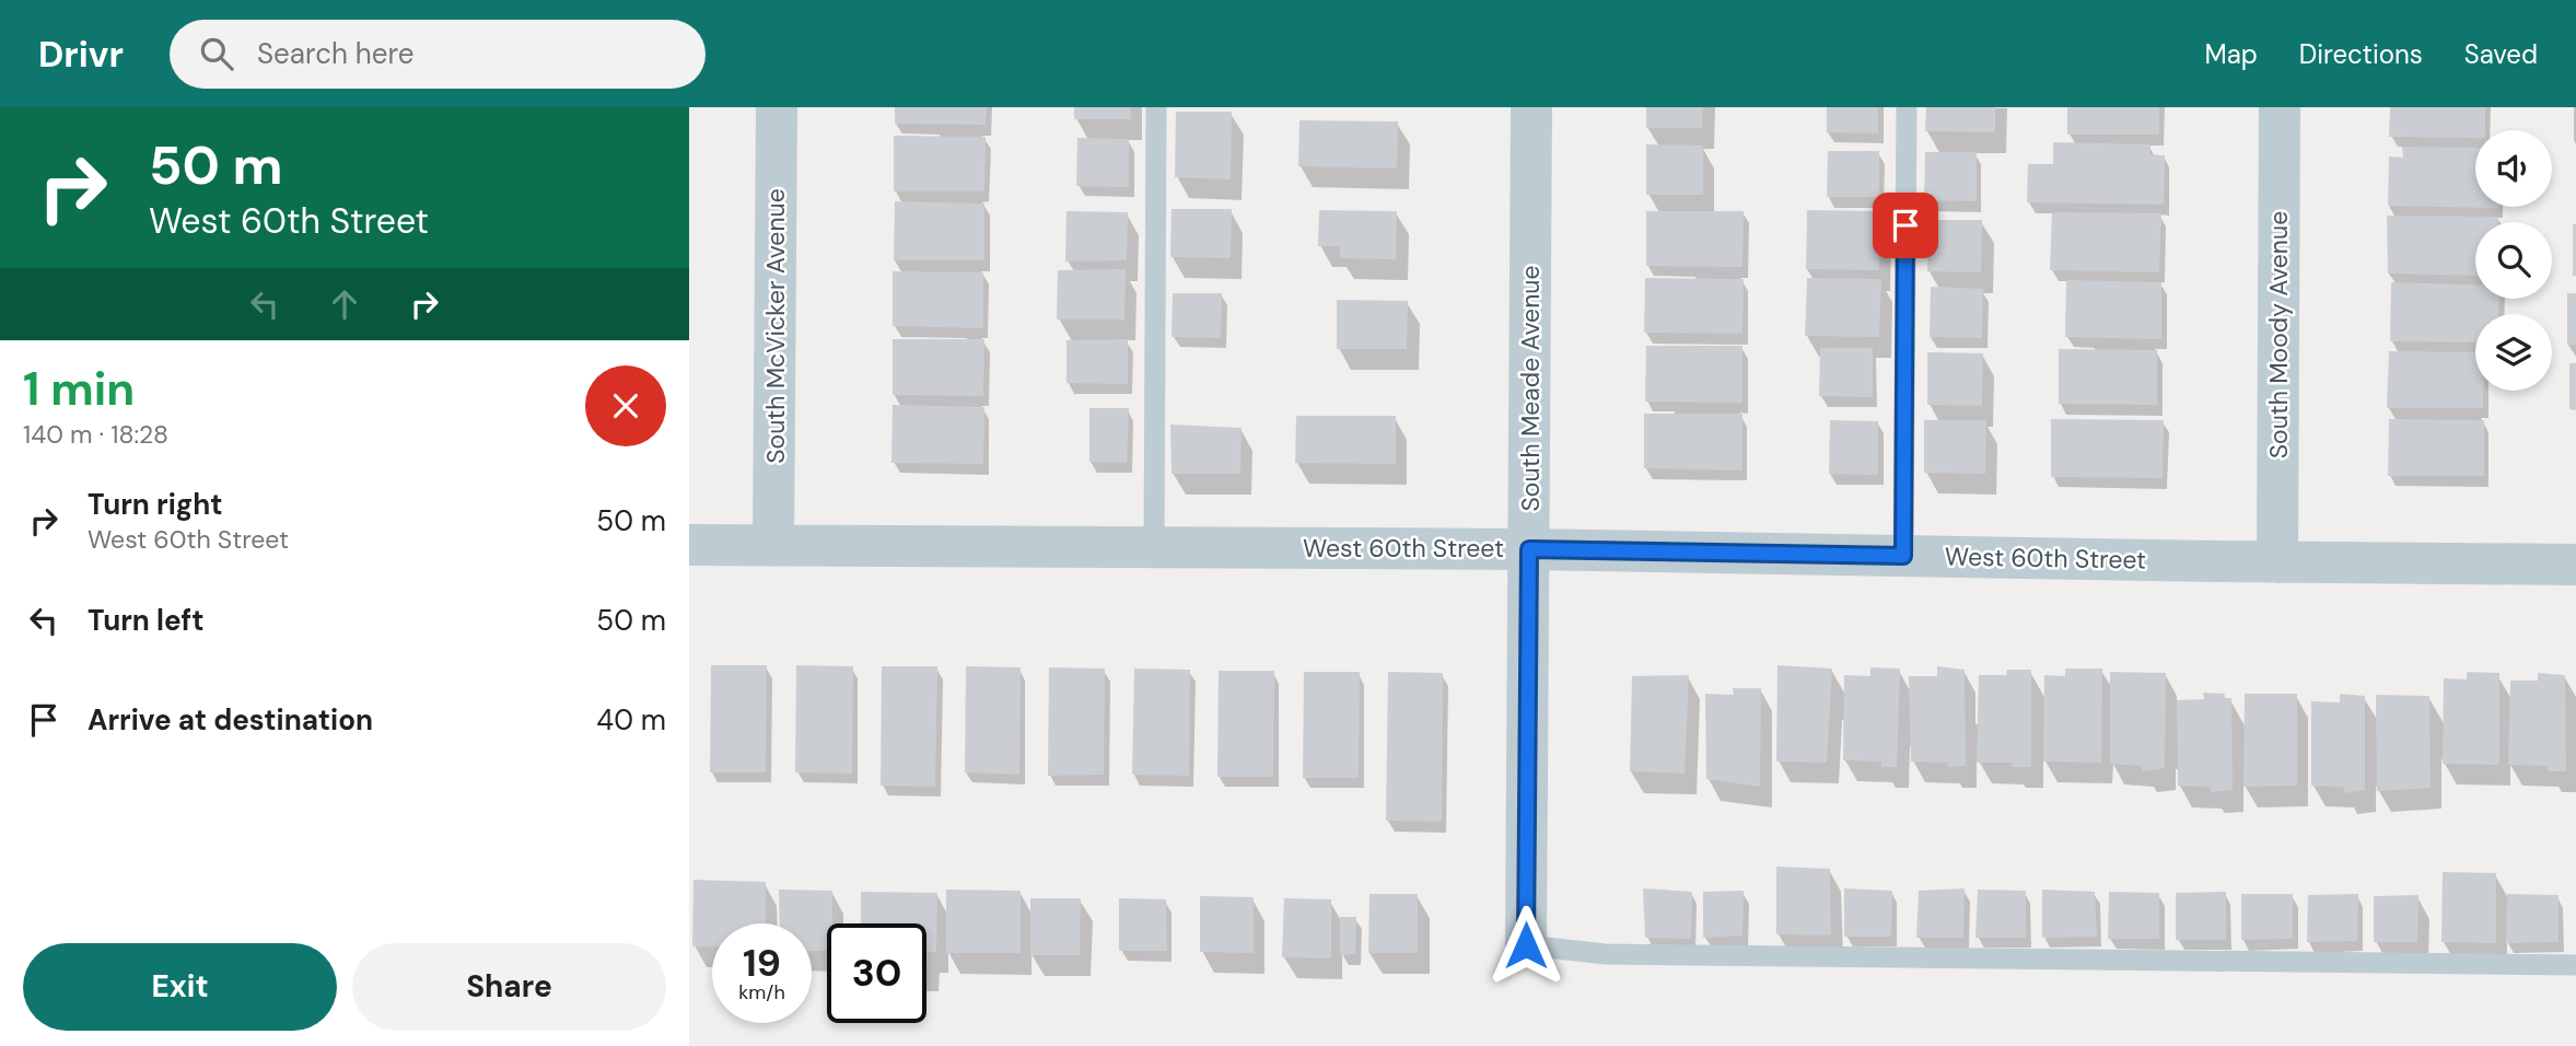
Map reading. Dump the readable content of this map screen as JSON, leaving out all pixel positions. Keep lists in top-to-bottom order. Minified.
{"streets":{"street":["South McVicker Avenue","South Moody Avenue","South Meade Avenue","West 60th Street"]},"crossings":[["South McVicker Avenue","West 60th Street"],["South Moody Avenue","West 60th Street"],["South Meade Avenue","West 60th Street"]],"page":{"header":"Drivr","search":"Search here","nav":["Map","Directions","Saved"],"turn":["50 m","West 60th Street"],"heading":["1 min","140 m · 18:28"],"list":[{"name":"Turn right","note":"West 60th Street","value":"50 m"},{"name":"Turn left","value":"50 m"},{"name":"Arrive at destination","value":"40 m"}],"speed":"19 km/h","limit":"30","buttons":["Exit","Share"]}}
